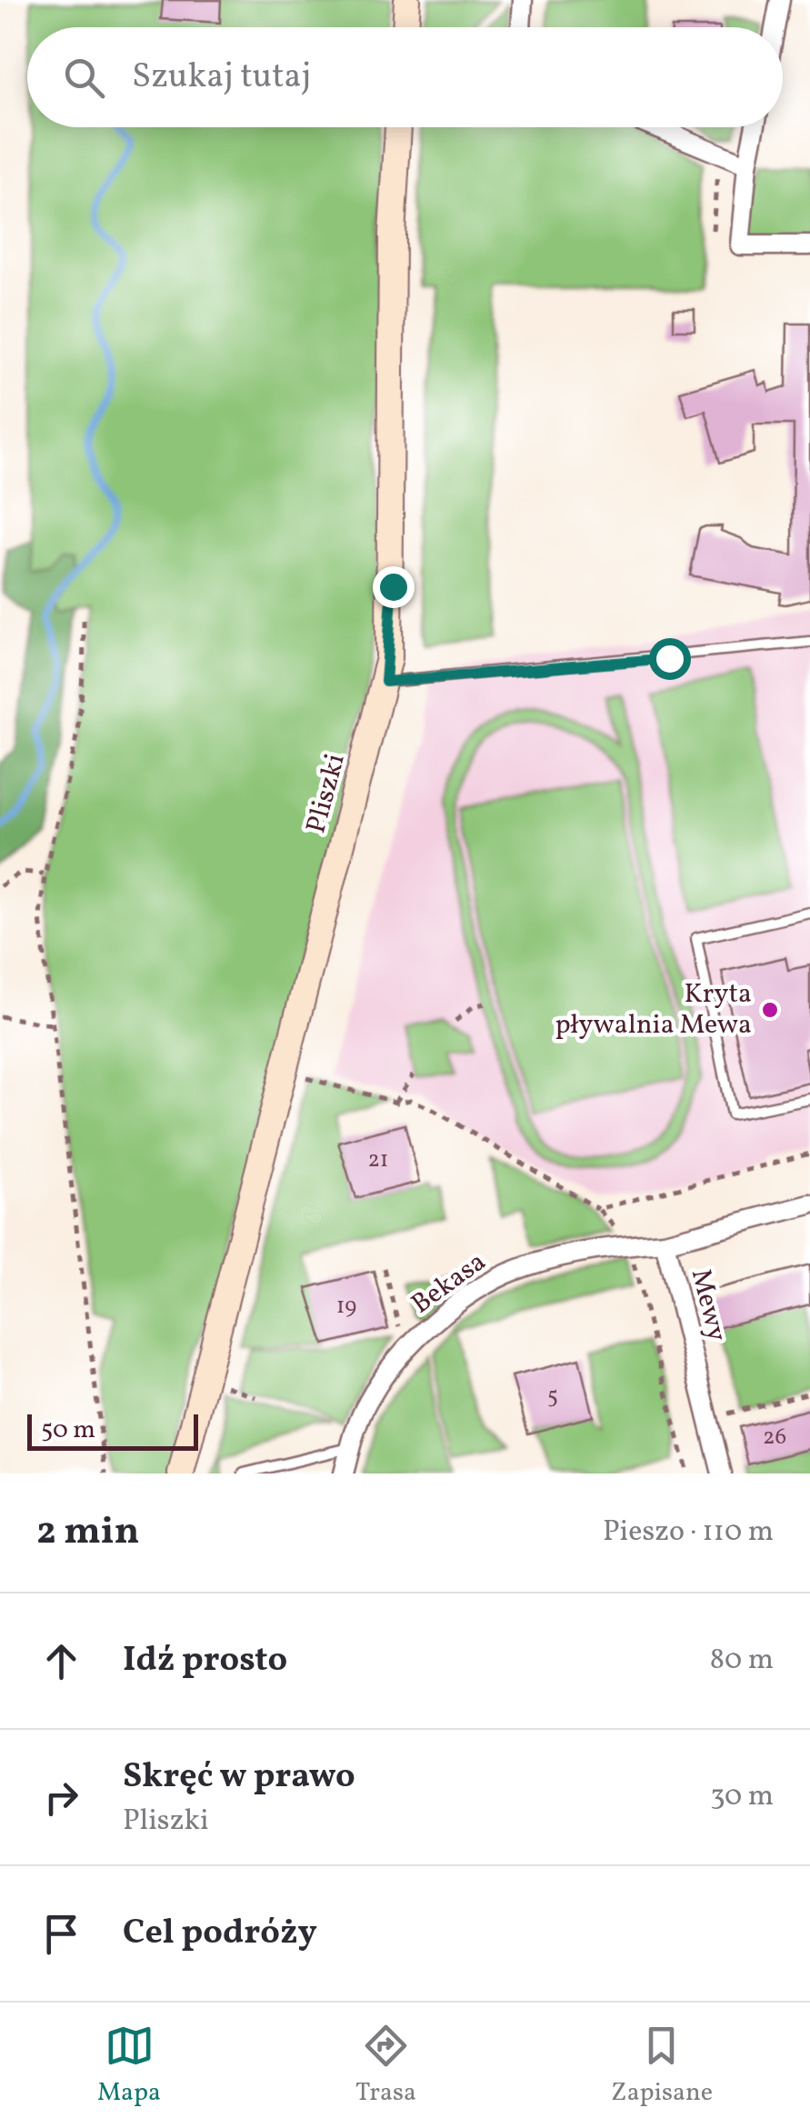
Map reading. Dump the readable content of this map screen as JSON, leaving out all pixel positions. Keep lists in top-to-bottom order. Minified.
{"streets":{"street":["Pliszki","Bekasa","Mewy"]},"crossings":[["Bekasa","Mewy"]],"places":["Kryta pływalnia Mewa"],"house_numbers":["21","19","5","26"],"scale_bar":"50 m","page":{"search":"Szukaj tutaj","scale":"50 m","heading":["2 min","Pieszo · 110 m"],"list":[["Idź prosto","80 m"],["Skręć w prawo","Pliszki","30 m"],"Cel podróży"],"nav":["Mapa","Trasa","Zapisane"]}}
